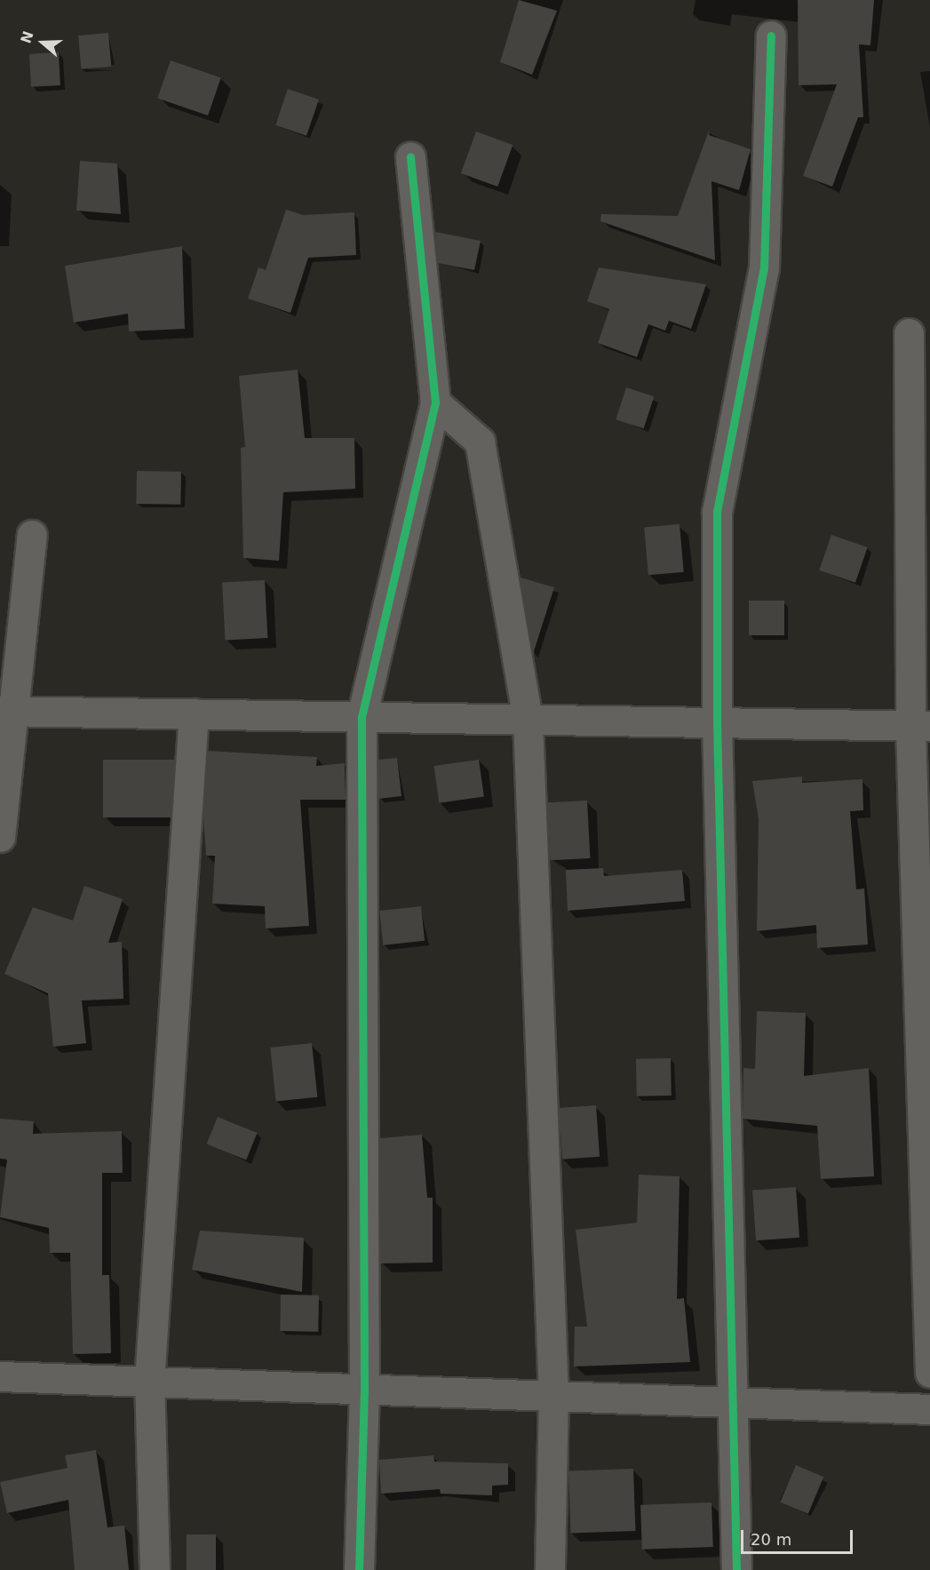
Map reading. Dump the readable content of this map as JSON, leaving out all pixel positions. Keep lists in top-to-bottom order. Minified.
{"scale_bar":"20 m","north":"left"}
